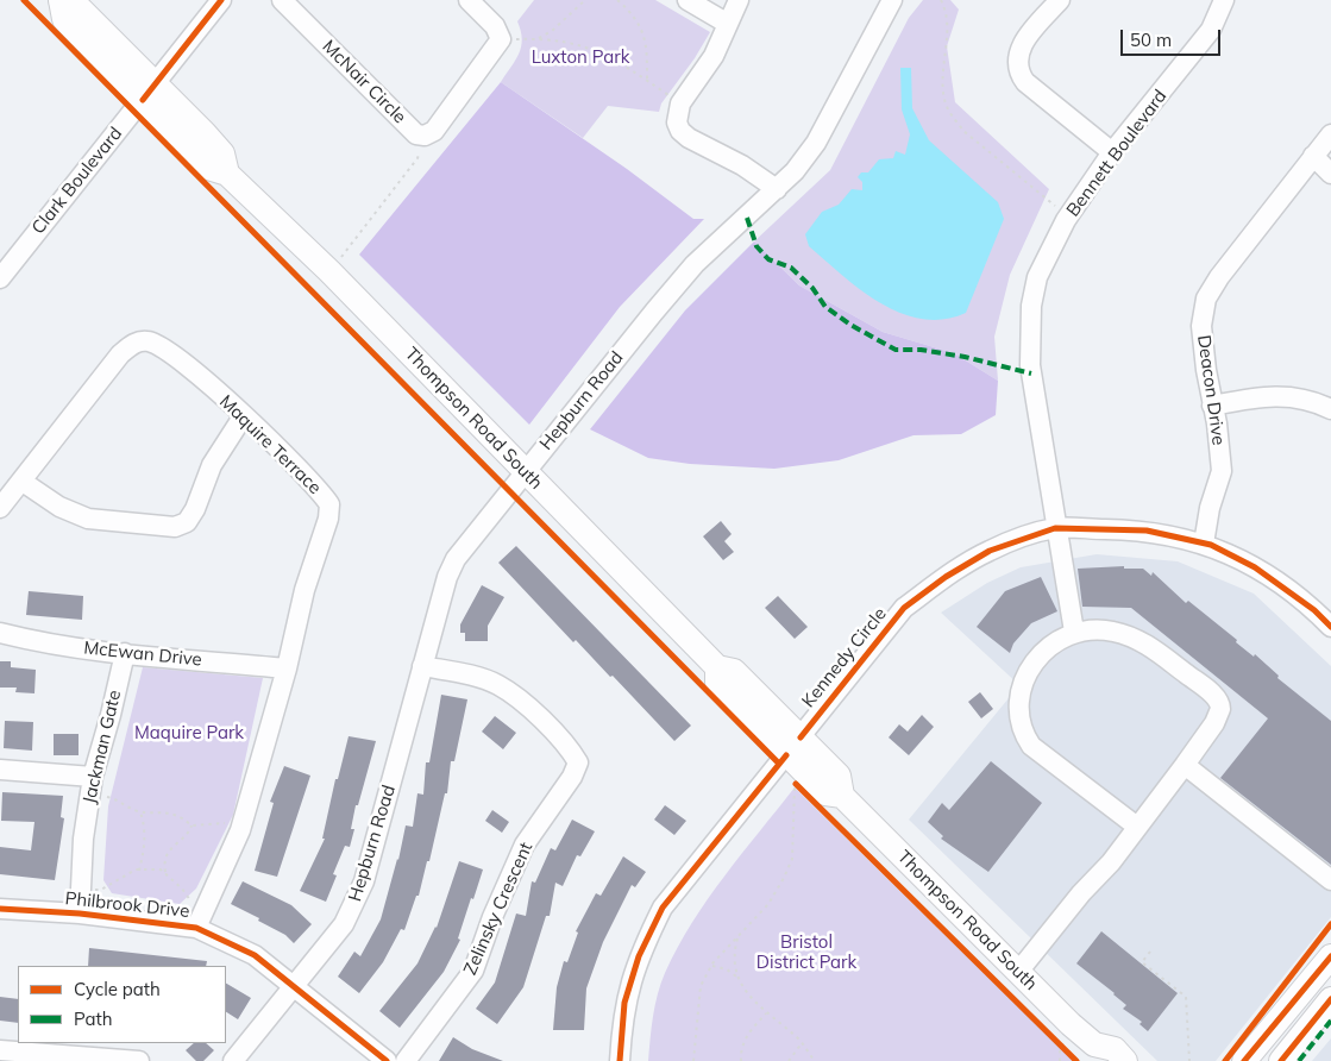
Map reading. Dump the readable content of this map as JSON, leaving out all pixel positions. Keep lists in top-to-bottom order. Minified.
{"streets":{"main road":["Thompson Road South"],"street":["McNair Circle","Bennett Boulevard","Clark Boulevard","Deacon Drive","Hepburn Road","Maquire Terrace","McEwan Drive","Kennedy Circle","Jackman Gate","Philbrook Drive","Zelinsky Crescent"]},"crossings":[["Bennett Boulevard","Kennedy Circle"],["Clark Boulevard","Thompson Road South"],["Deacon Drive","Kennedy Circle"],["Hepburn Road","Thompson Road South"],["Hepburn Road","Philbrook Drive"],["Hepburn Road","Zelinsky Crescent"],["Thompson Road South","Kennedy Circle"],["Maquire Terrace","McEwan Drive"],["Maquire Terrace","Philbrook Drive"],["McEwan Drive","Jackman Gate"],["Jackman Gate","Philbrook Drive"]],"parks":["Luxton Park","Maquire Park","Bristol District Park"],"legend":["Cycle path","Path"],"scale_bar":"50 m"}
